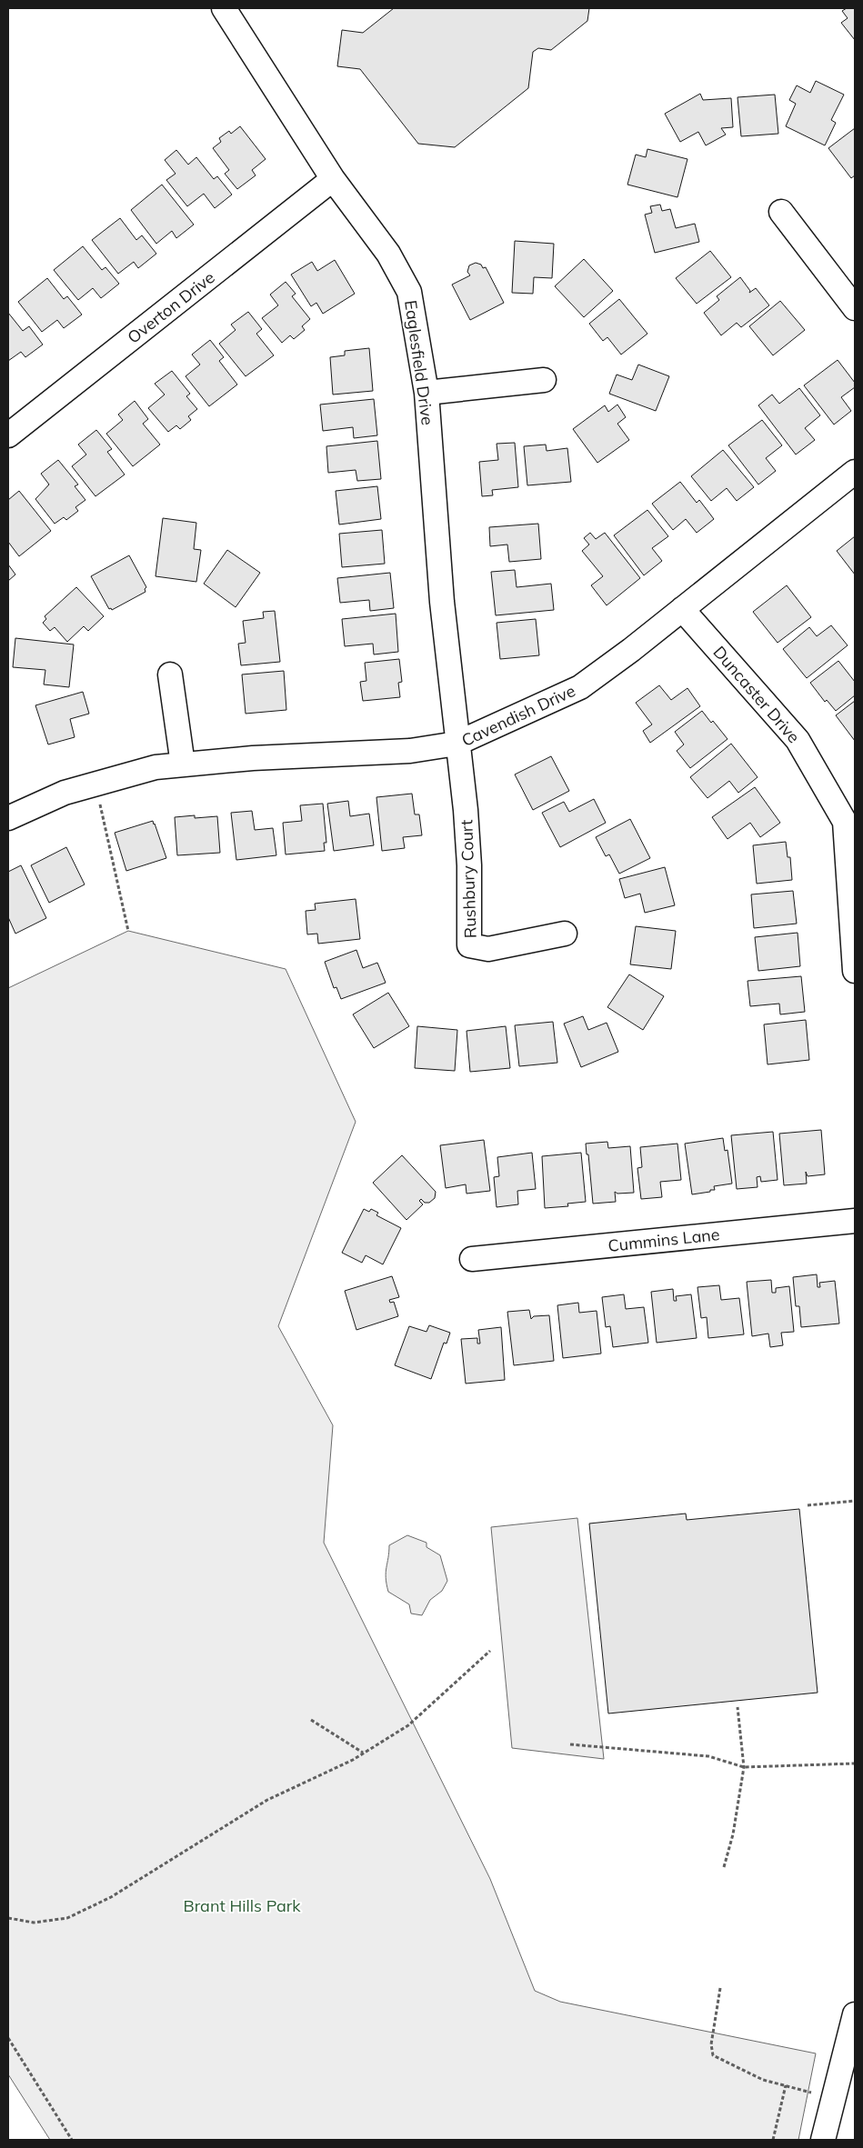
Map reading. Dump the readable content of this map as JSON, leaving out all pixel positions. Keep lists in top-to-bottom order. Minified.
{"streets":{"street":["Overton Drive","Eaglesfield Drive","Duncaster Drive","Cavendish Drive","Rushbury Court","Cummins Lane"]},"crossings":[["Overton Drive","Eaglesfield Drive"],["Eaglesfield Drive","Cavendish Drive"],["Eaglesfield Drive","Rushbury Court"],["Duncaster Drive","Cavendish Drive"],["Cavendish Drive","Rushbury Court"]],"parks":["Brant Hills Park"]}
